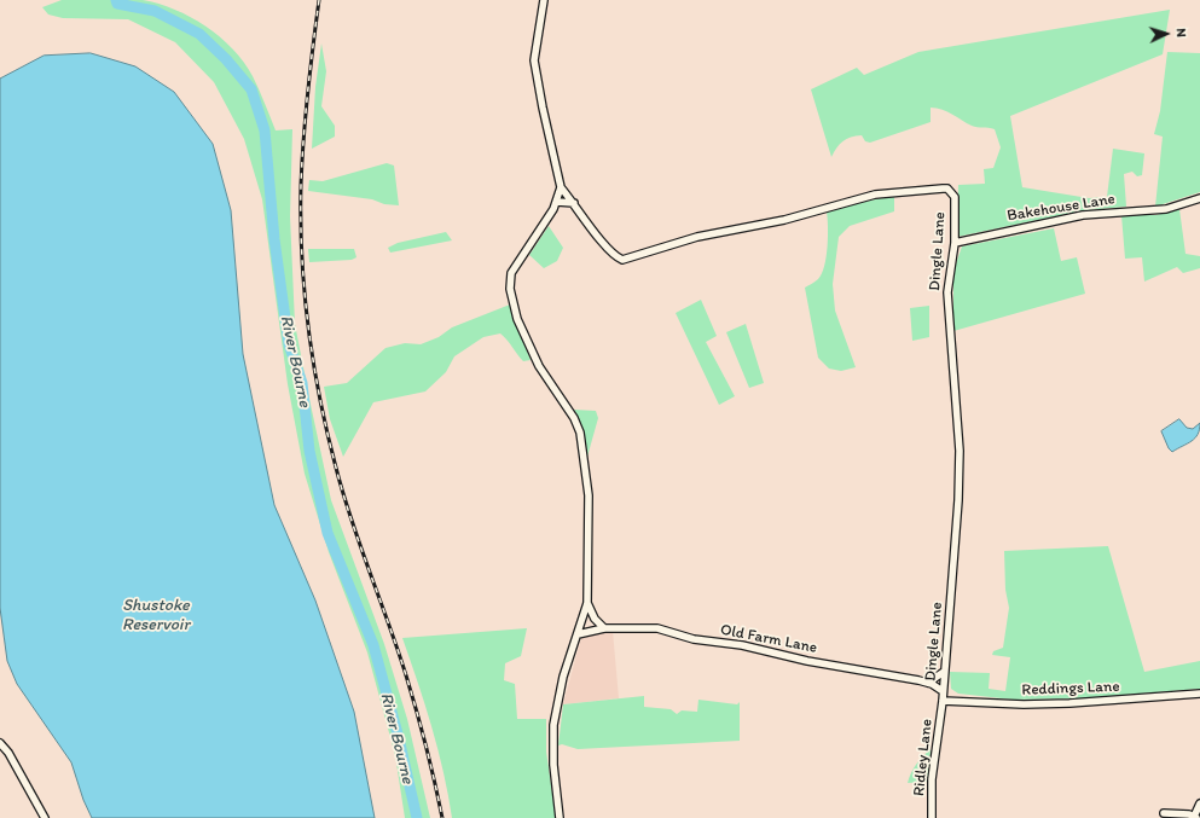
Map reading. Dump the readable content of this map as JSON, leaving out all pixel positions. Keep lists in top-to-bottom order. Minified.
{"streets":{"street":["Bakehouse Lane","Dingle Lane","Old Farm Lane","Reddings Lane","Ridley Lane"]},"crossings":[["Bakehouse Lane","Dingle Lane"],["Dingle Lane","Old Farm Lane"],["Dingle Lane","Reddings Lane"],["Dingle Lane","Ridley Lane"],["Reddings Lane","Ridley Lane"]],"water":["River Bourne","Shustoke Reservoir"],"north":"right"}
